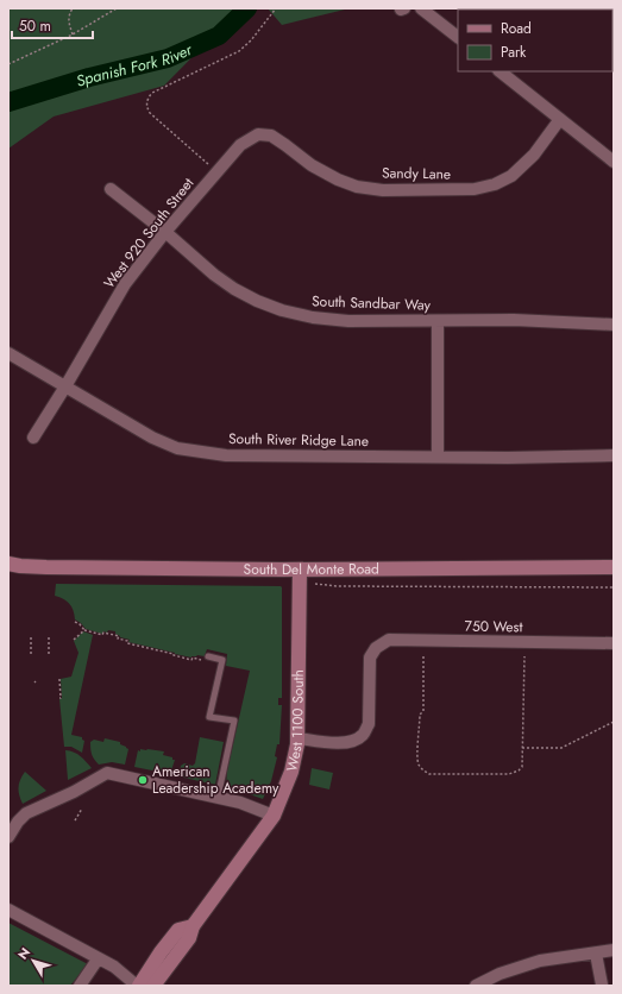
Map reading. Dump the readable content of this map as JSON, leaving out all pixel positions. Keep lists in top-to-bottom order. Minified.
{"streets":{"street":["Sandy Lane","West 920 South Street","South Sandbar Way","South River Ridge Lane","South Del Monte Road","750 West","West 1100 South"]},"crossings":[["Sandy Lane","West 920 South Street"],["West 920 South Street","South Sandbar Way"],["West 920 South Street","South River Ridge Lane"],["South Del Monte Road","West 1100 South"],["750 West","West 1100 South"]],"water":["Spanish Fork River"],"places":["American Leadership Academy"],"legend":["Road","Park"],"scale_bar":"50 m","north":"top left"}
